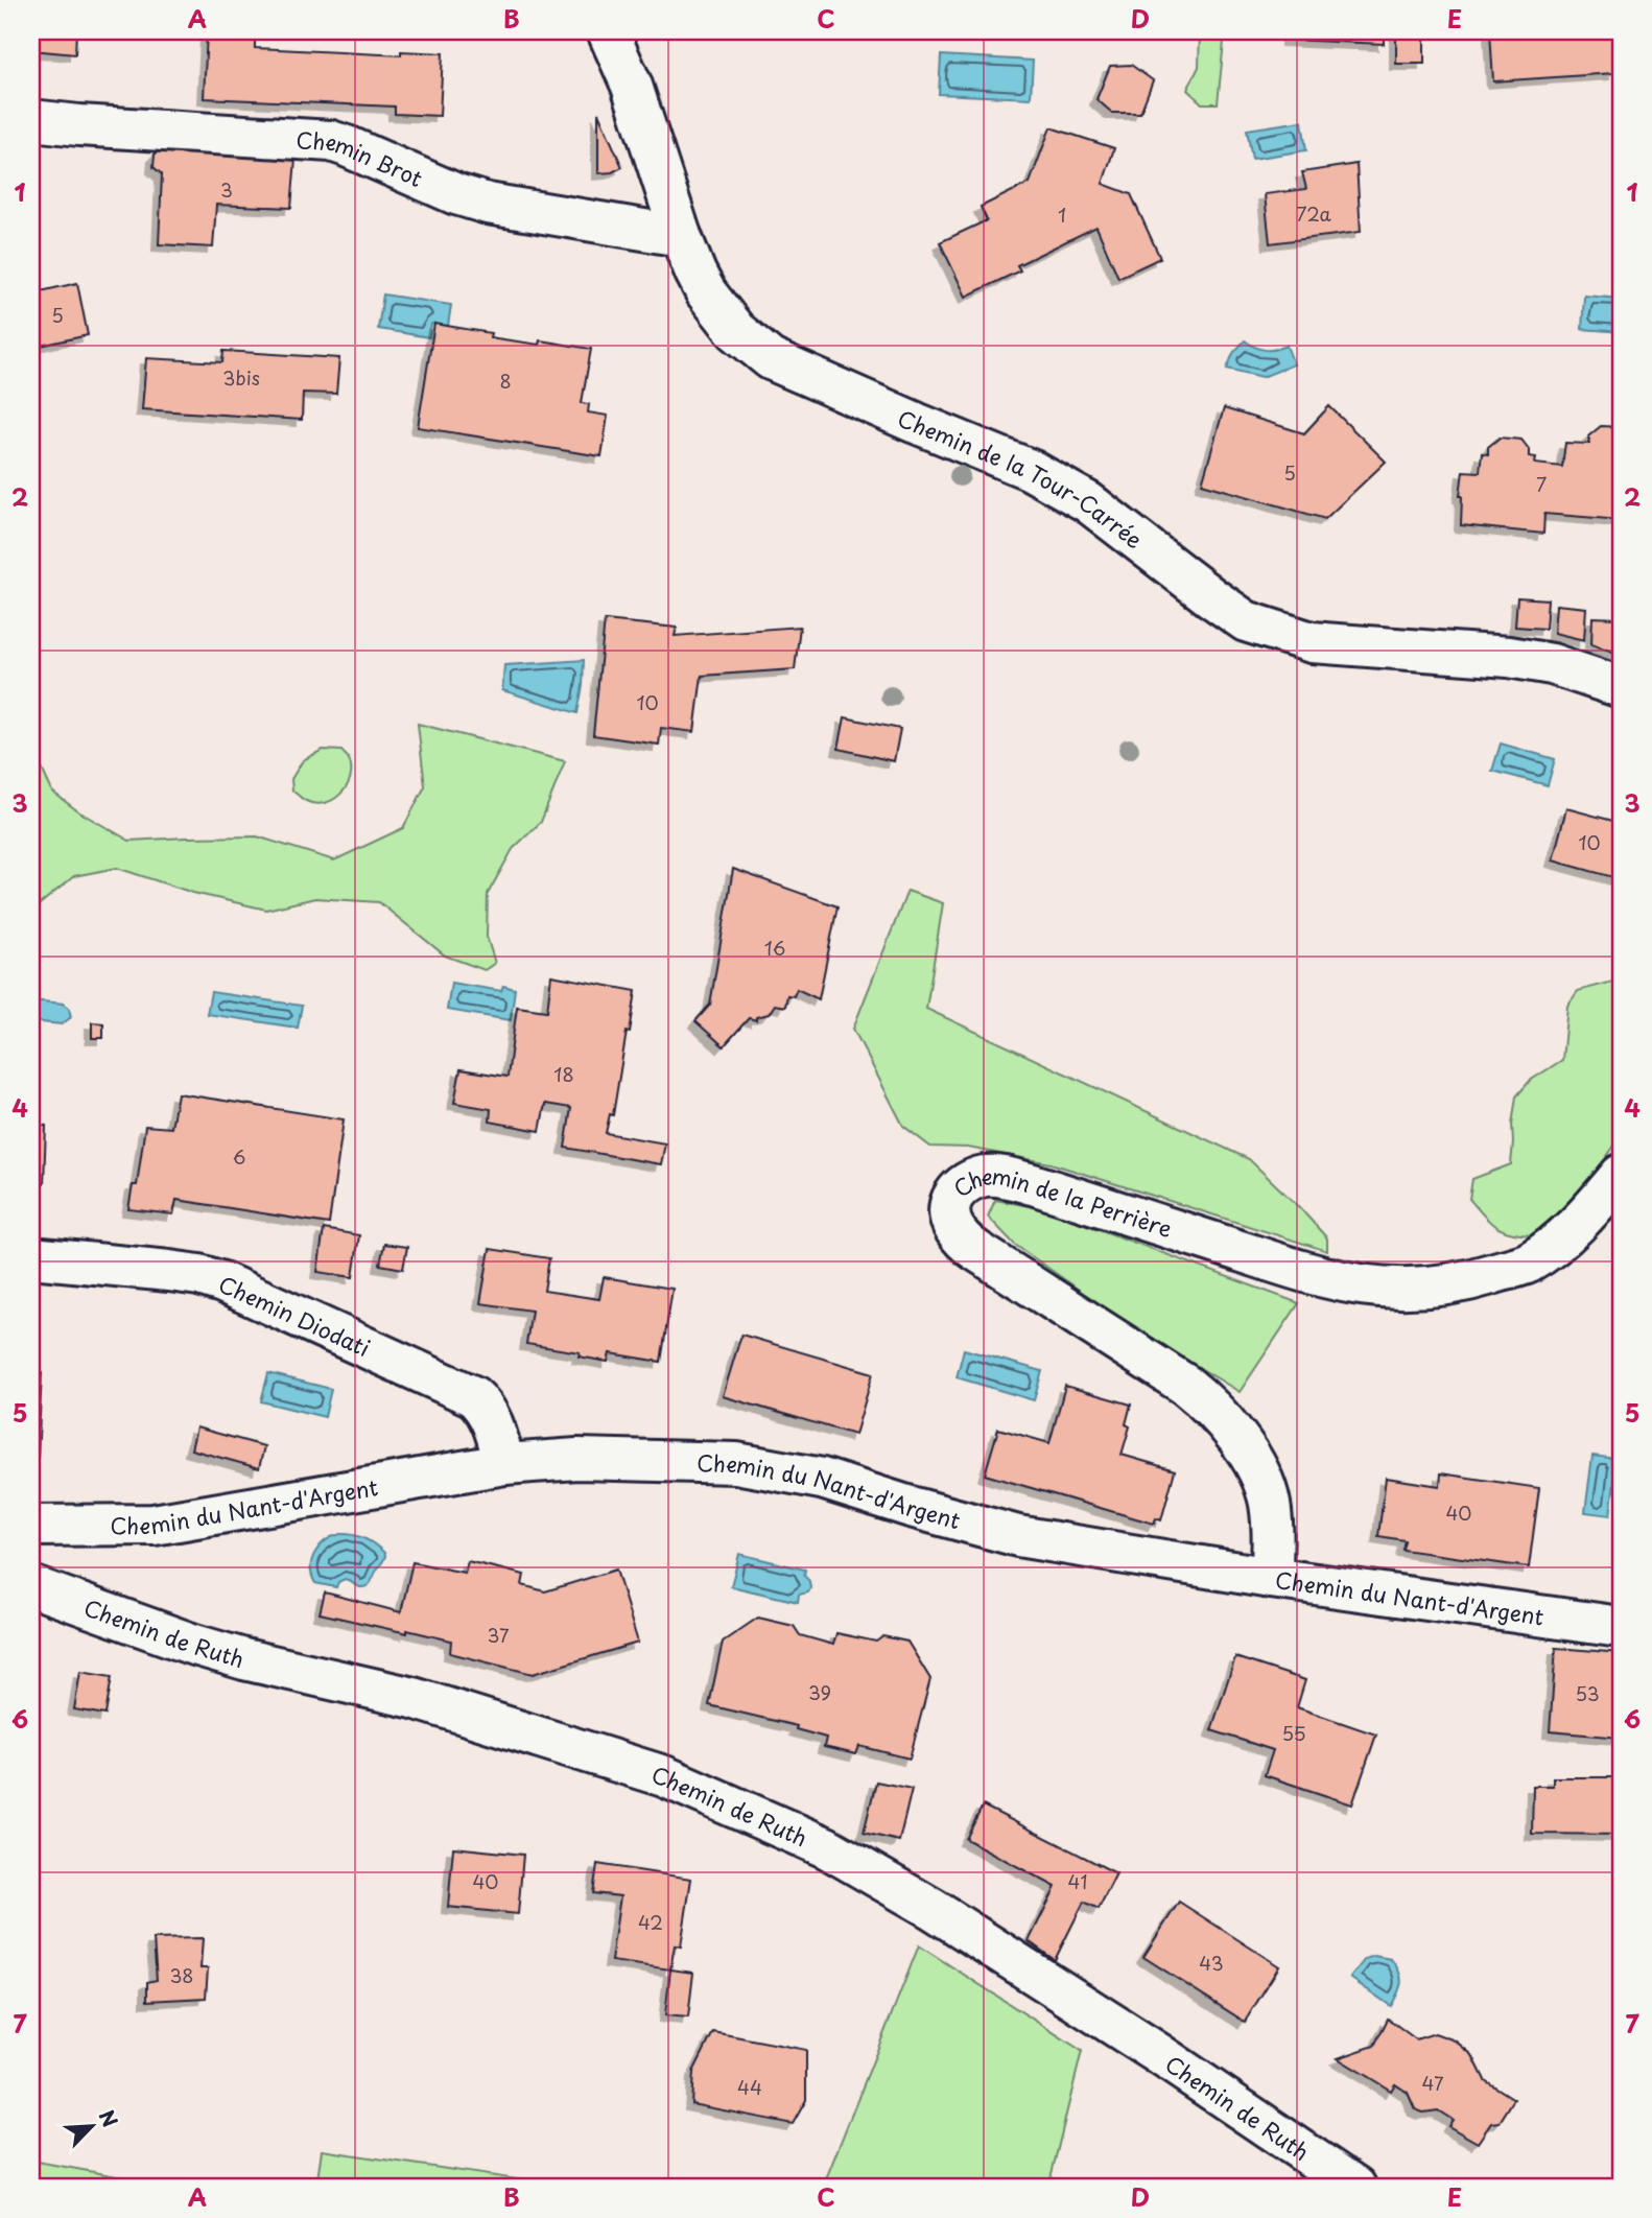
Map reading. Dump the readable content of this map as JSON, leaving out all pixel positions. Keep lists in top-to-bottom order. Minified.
{"streets":{"street":["Chemin Brot","Chemin de la Tour-Carrée","Chemin de la Perrière","Chemin Diodati","Chemin du Nant-d'Argent","Chemin de Ruth"]},"crossings":[["Chemin Brot","Chemin de la Tour-Carrée"],["Chemin de la Perrière","Chemin du Nant-d'Argent"],["Chemin Diodati","Chemin du Nant-d'Argent"]],"house_numbers":["3","72a","1","5","3bis","8","5","7","10","10","16","18","6","40","37","39","53","55","40","41","42","43","38","47","44"],"north":"top right","grid":{"columns":["A","B","C","D","E"],"rows":["1","2","3","4","5","6","7"]}}
